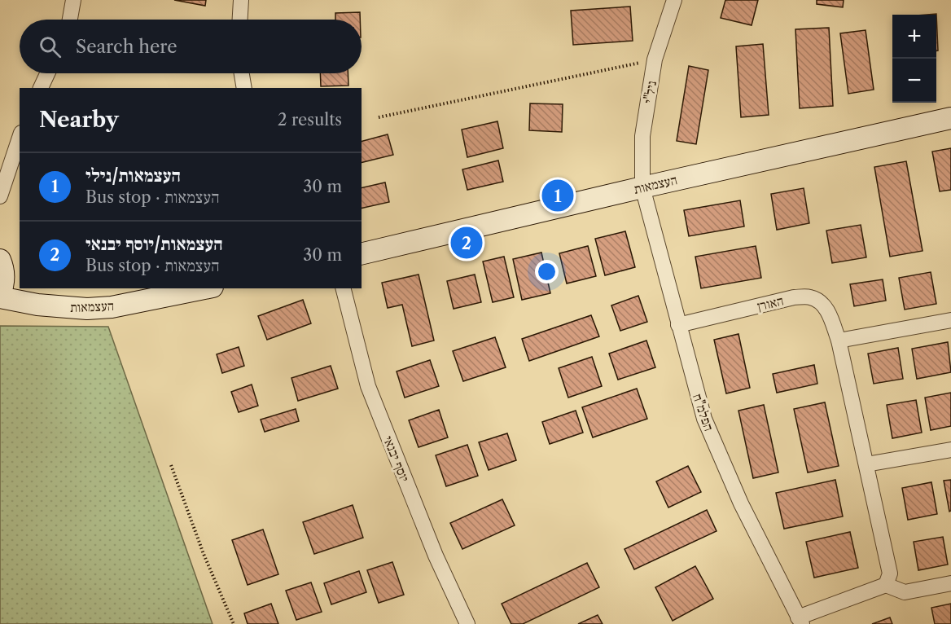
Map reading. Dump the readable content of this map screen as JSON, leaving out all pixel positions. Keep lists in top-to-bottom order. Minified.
{"streets":{"street":["ניל\"י","העצמאות","האורן","הפלמ\"ח","יוסף יבנאי"]},"crossings":[["ניל\"י","העצמאות"],["ניל\"י","הפלמ\"ח"],["העצמאות","הפלמ\"ח"],["האורן","הפלמ\"ח"]],"page":{"map_buttons":["+","−"],"search":"Search here","heading":["Nearby","2 results"],"list":[{"mark":"1","name":"העצמאות/נילי","note":"Bus stop · העצמאות","value":"30 m"},{"mark":"2","name":"העצמאות/יוסף יבנאי","note":"Bus stop · העצמאות","value":"30 m"}],"pins":["1","2"]}}
